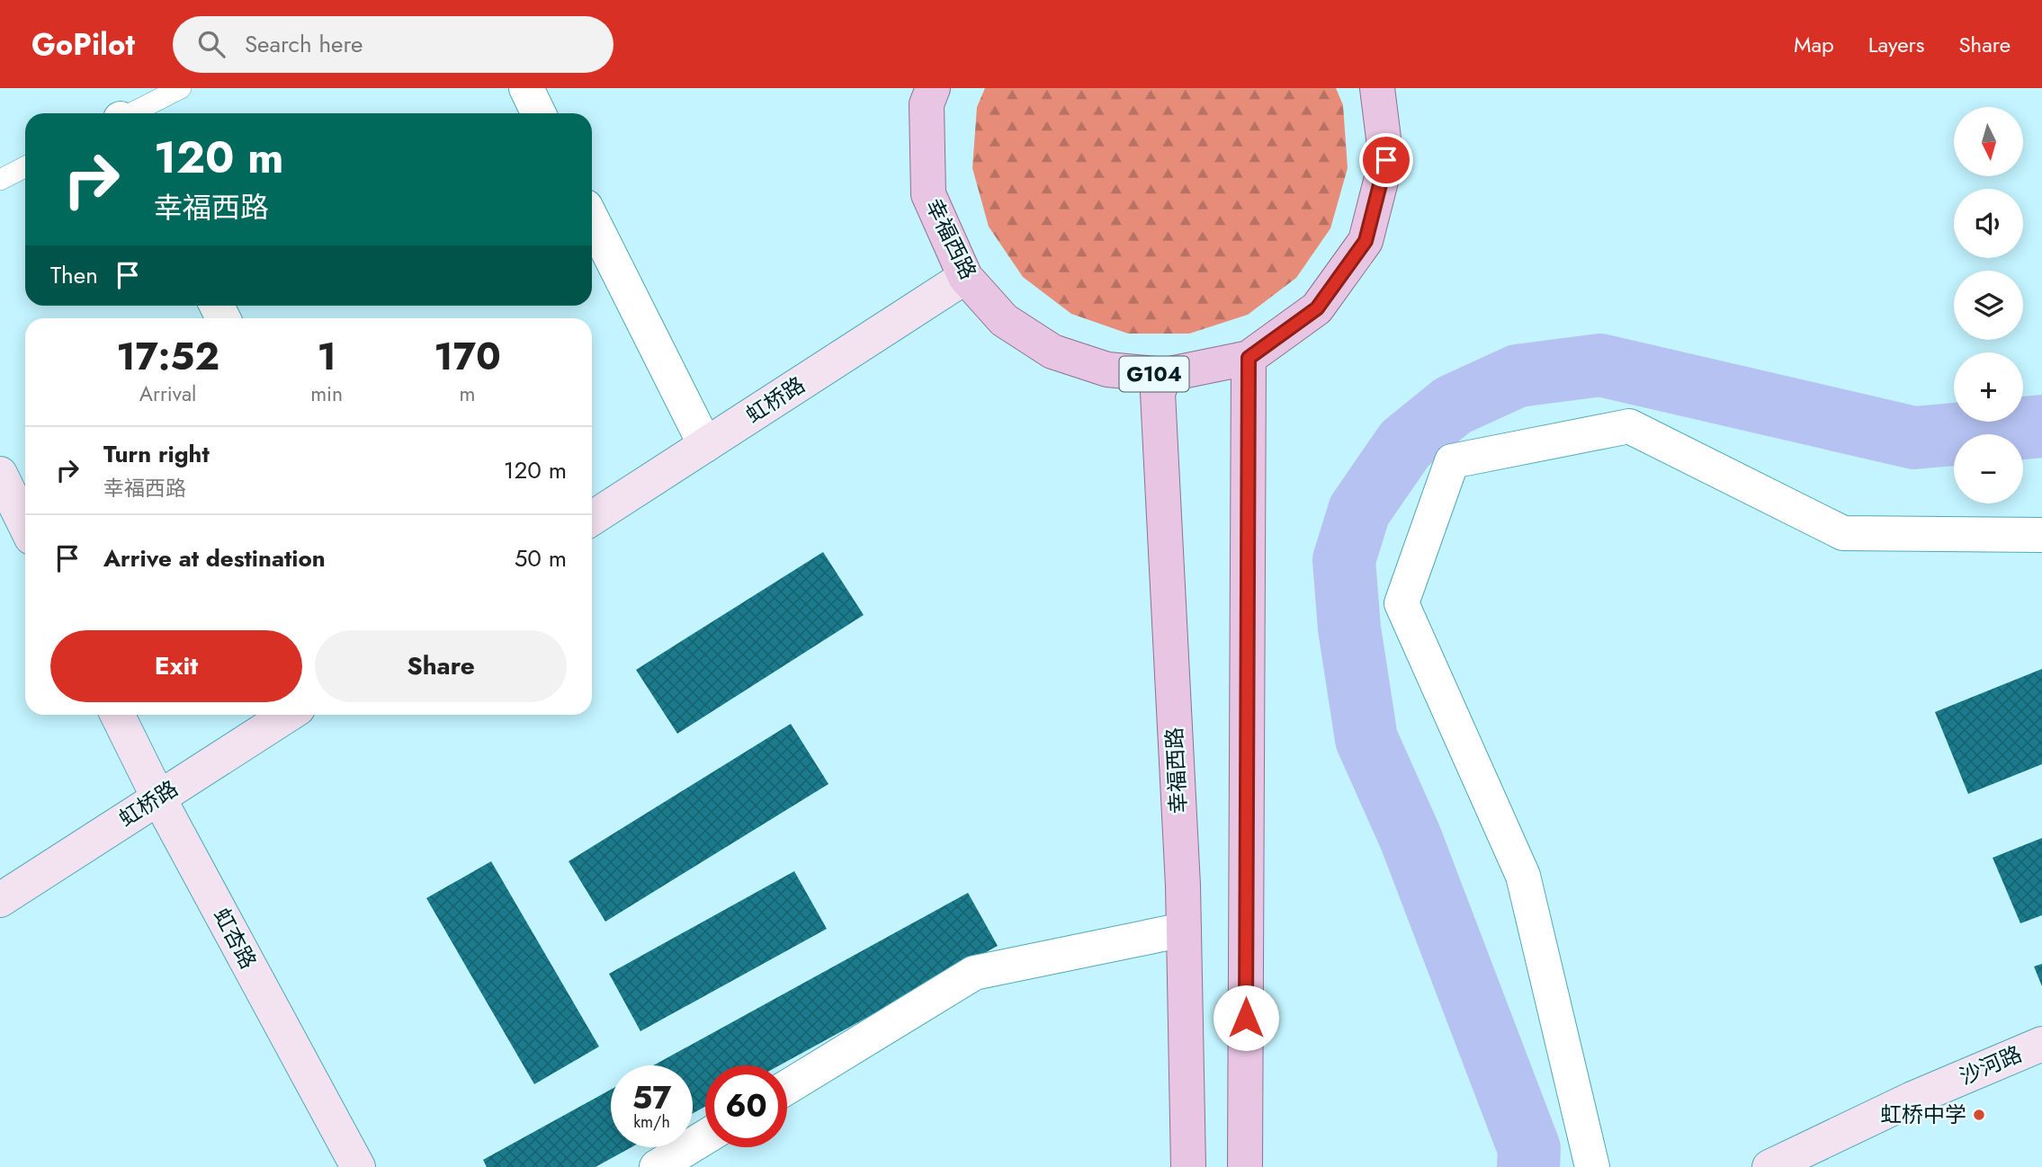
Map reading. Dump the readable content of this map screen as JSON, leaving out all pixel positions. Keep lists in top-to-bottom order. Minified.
{"streets":{"main road":["幸福西路","G104"],"street":["虹桥路","虹杏路","沙河路"]},"crossings":[["幸福西路","虹桥路"],["虹桥路","虹杏路"]],"places":["虹桥中学"],"north":"bottom","page":{"header":"GoPilot","search":"Search here","nav":["Map","Layers","Share"],"map_buttons":["+","−"],"turn":["120 m","幸福西路"],"then":"Then","eta":["17:52","Arrival","1","min","170","m"],"list":[{"name":"Turn right","note":"幸福西路","value":"120 m"},{"name":"Arrive at destination","value":"50 m"}],"buttons":["Exit","Share"],"speed":"57 km/h","limit":"60"}}
